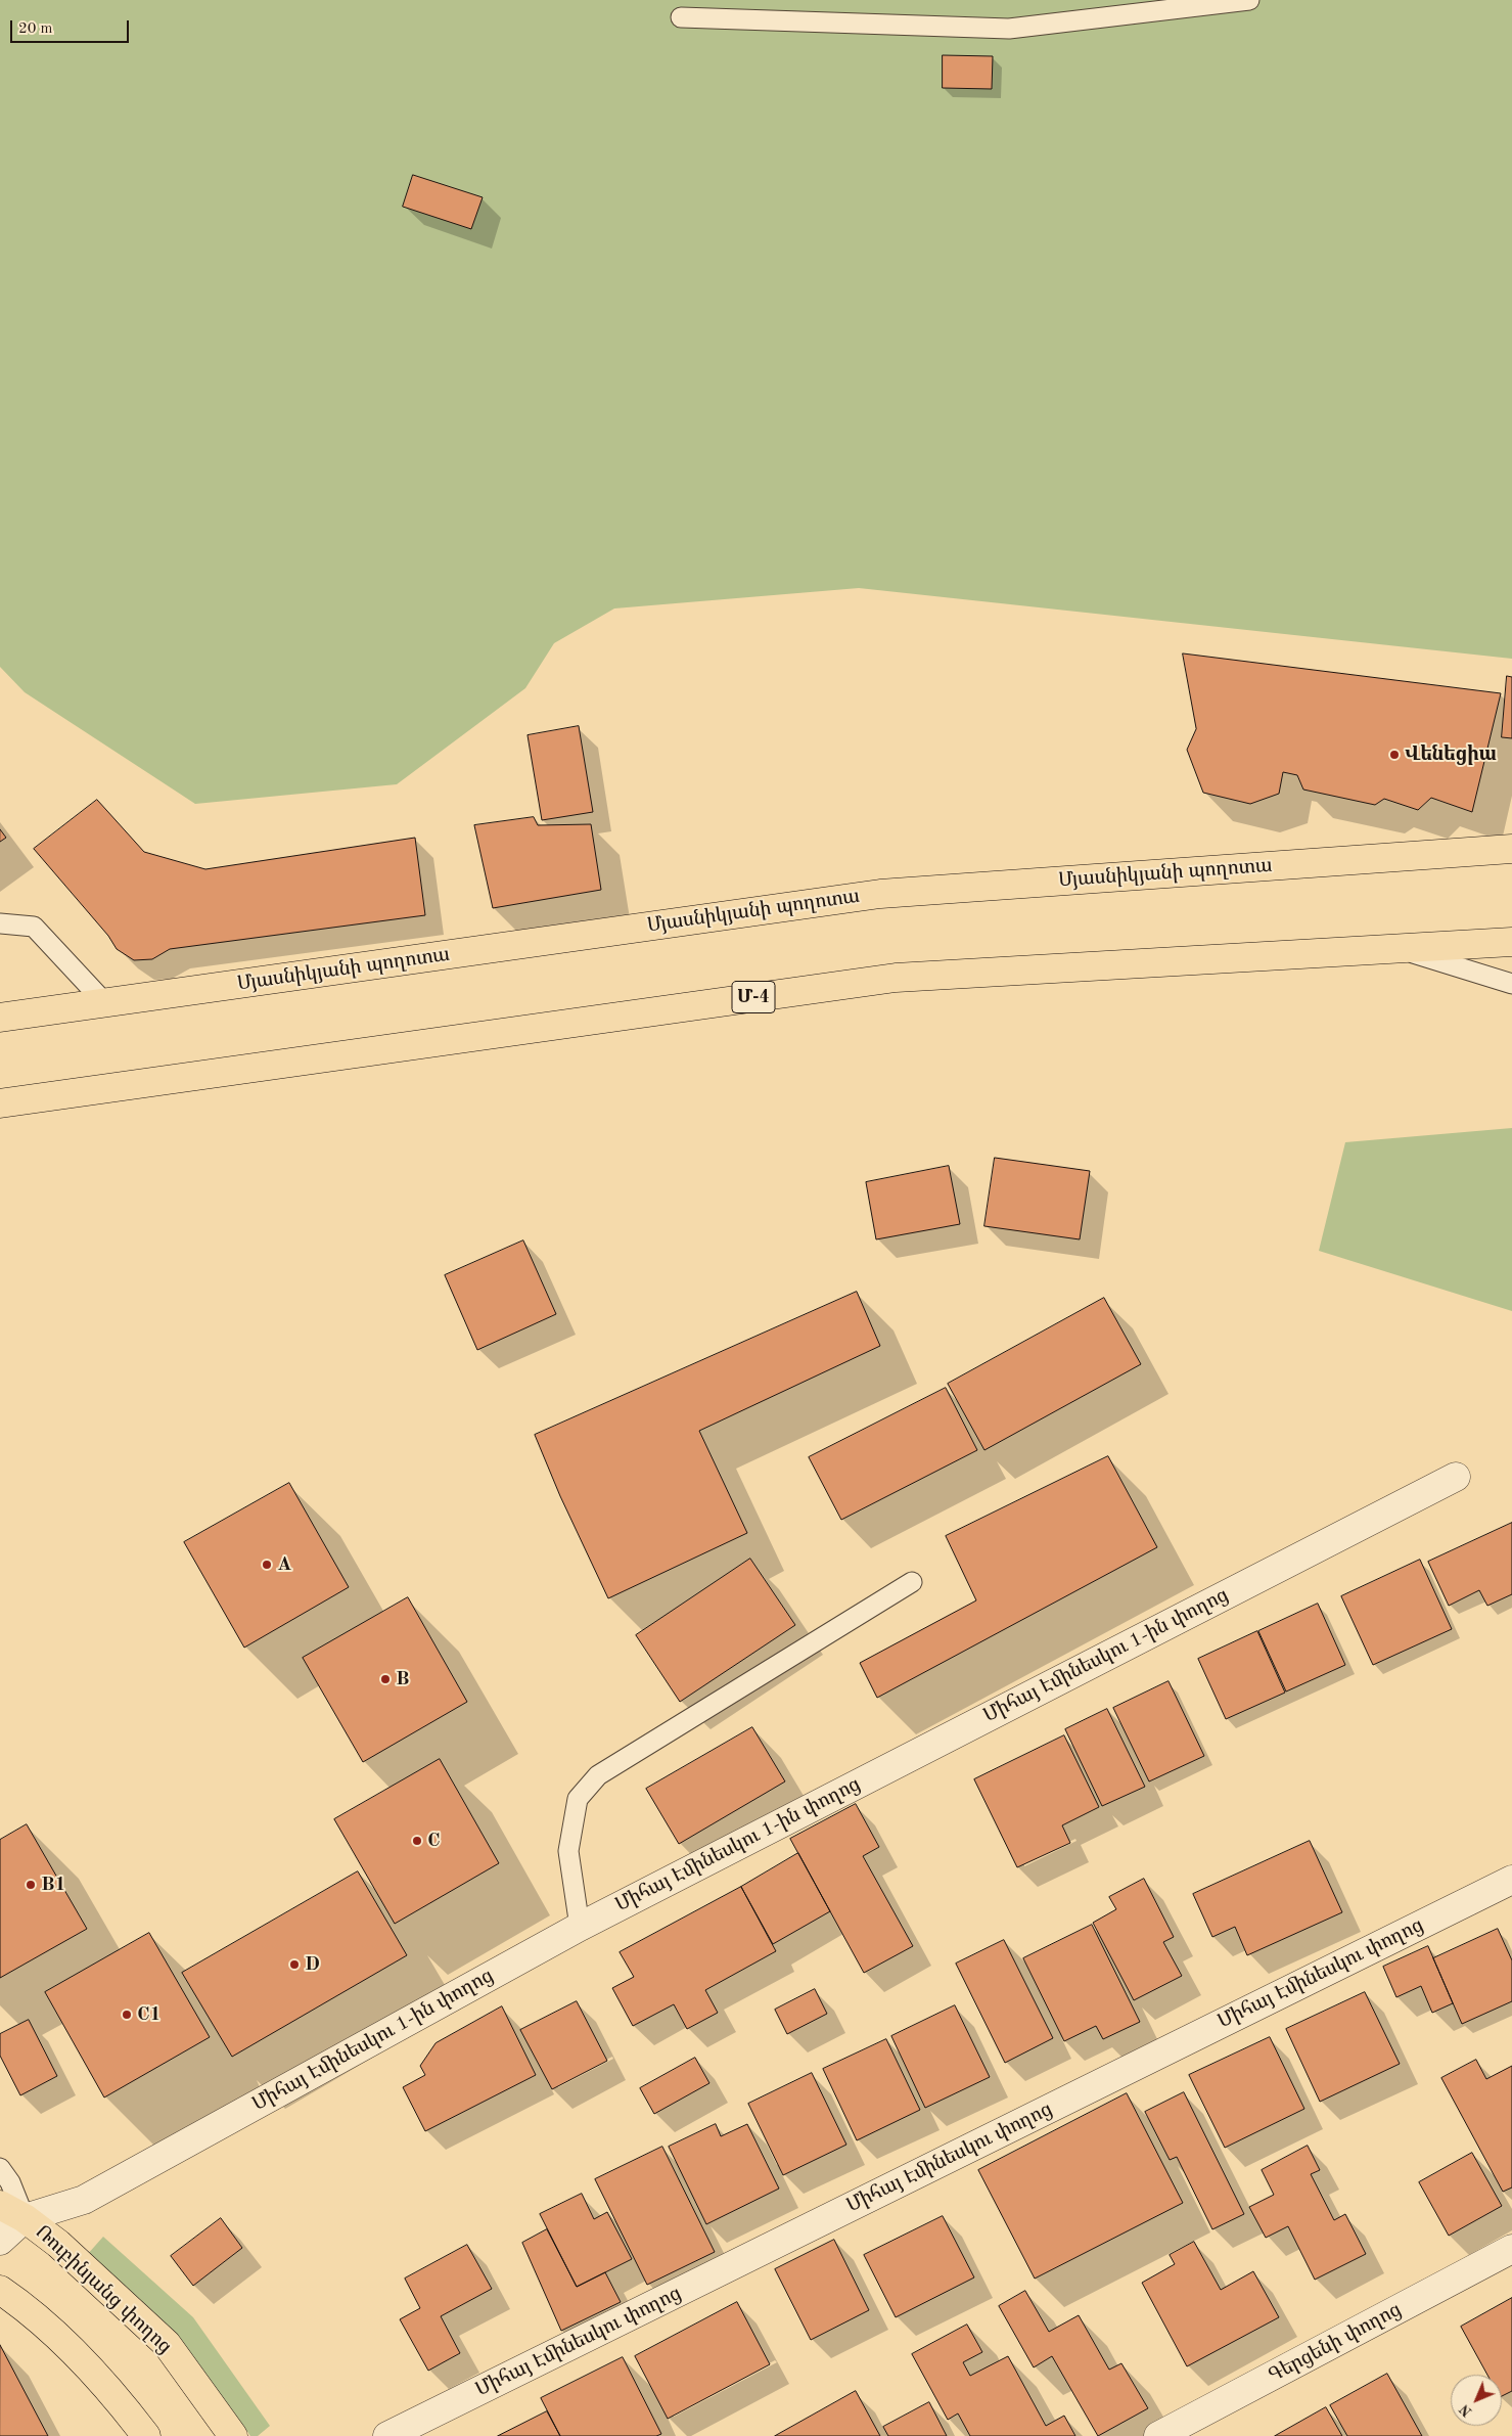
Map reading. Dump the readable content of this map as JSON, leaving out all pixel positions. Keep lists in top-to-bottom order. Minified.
{"streets":{"main road":["Մյասնիկյանի պողոտա","Մ-4","Ռուբինյանց փողոց"],"street":["Միհայ Էմինեսկու 1-ին փողոց","Միհայ Էմինեսկու փողոց","Գերցենի փողոց"]},"crossings":[["Միհայ Էմինեսկու 1-ին փողոց","Ռուբինյանց փողոց"]],"places":["Վենեցիա","A","B","C","B1","D","C1"],"scale_bar":"20 m","north":"bottom left"}
